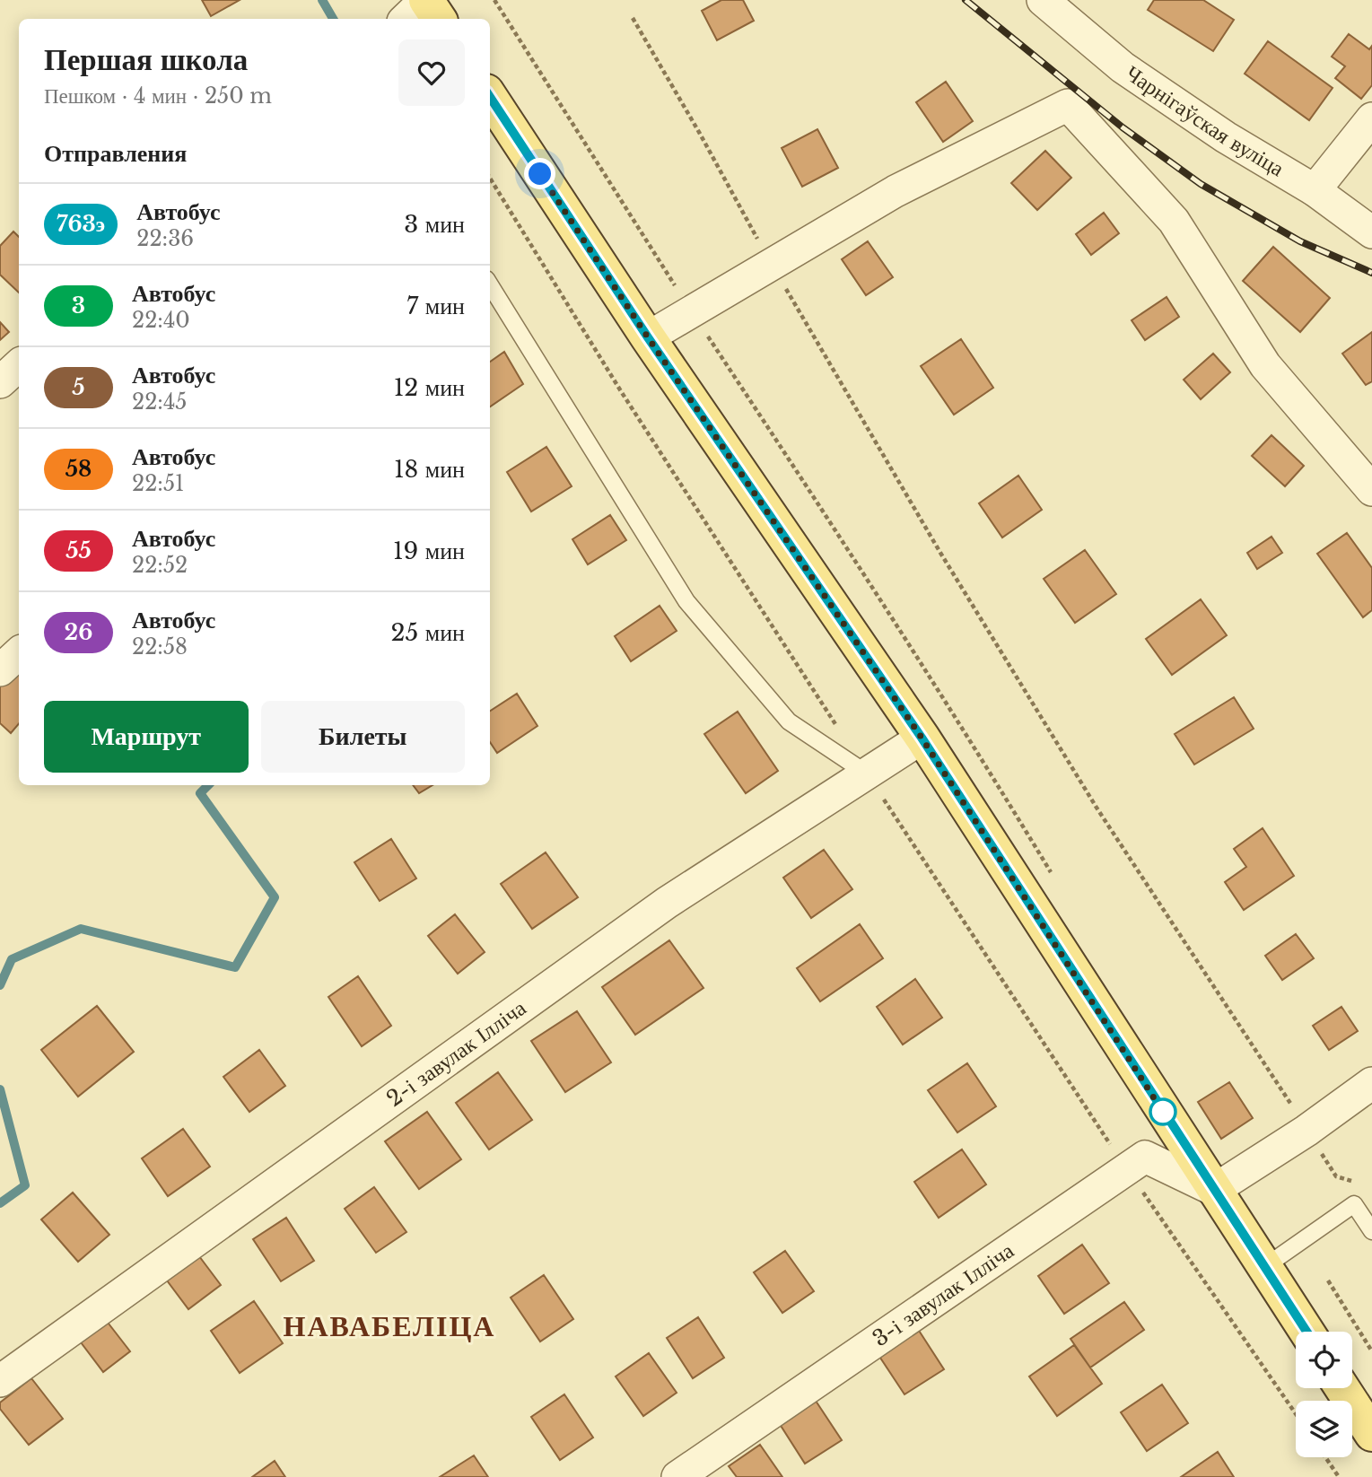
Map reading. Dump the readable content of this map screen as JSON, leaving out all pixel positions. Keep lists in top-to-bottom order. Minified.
{"streets":{"street":["Чарнігаўская вуліца","2-і завулак Ілліча","3-і завулак Ілліча"]},"districts":["НАВАБЕЛІЦА"],"lines":["bus line 763э"],"page":{"heading":[["Першая школа","Пешком · 4 мин · 250 m"],"Отправления"],"list":[{"mark":"763э","name":"Автобус","note":"22:36","value":"3 мин"},{"mark":"3","name":"Автобус","note":"22:40","value":"7 мин"},{"mark":"5","name":"Автобус","note":"22:45","value":"12 мин"},{"mark":"58","name":"Автобус","note":"22:51","value":"18 мин"},{"mark":"55","name":"Автобус","note":"22:52","value":"19 мин"},{"mark":"26","name":"Автобус","note":"22:58","value":"25 мин"}],"buttons":["Маршрут","Билеты"]}}
